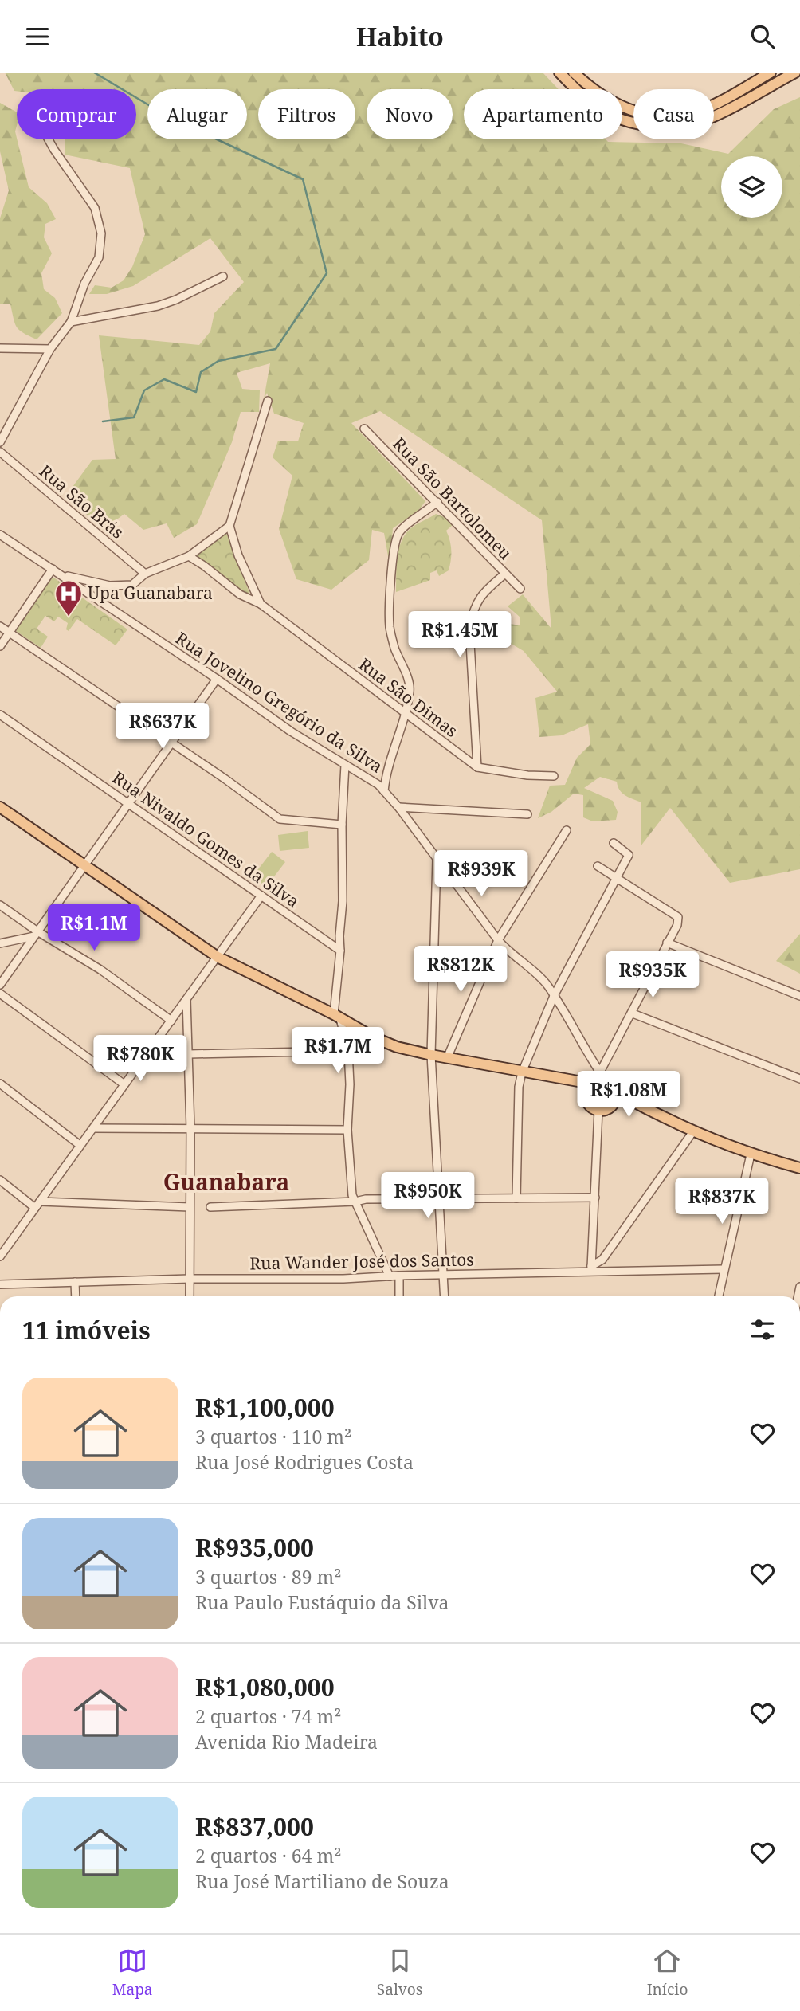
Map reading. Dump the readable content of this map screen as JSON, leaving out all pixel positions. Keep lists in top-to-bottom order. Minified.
{"streets":{"street":["Rua São Bartolomeu","Rua São Brás","Rua São Dimas","Rua Jovelino Gregório da Silva","Rua Nivaldo Gomes da Silva","Rua Wander José dos Santos"]},"districts":["Guanabara"],"places":{"hospital":["Upa Guanabara"]},"page":{"header":"Habito","chip":["Comprar","Alugar","Filtros","Novo","Apartamento","Casa"],"price":["R$1.45M","R$637K","R$939K","R$1.1M","R$812K","R$935K","R$1.7M","R$780K","R$1.08M","R$950K","R$837K"],"heading":"11 imóveis","list":[{"name":"R$1,100,000","note":"3 quartos · 110 m² · Rua José Rodrigues Costa"},{"name":"R$935,000","note":"3 quartos · 89 m² · Rua Paulo Eustáquio da Silva"},{"name":"R$1,080,000","note":"2 quartos · 74 m² · Avenida Rio Madeira"},{"name":"R$837,000","note":"2 quartos · 64 m² · Rua José Martiliano de Souza"}],"tabs":["Mapa","Salvos","Início"]}}
